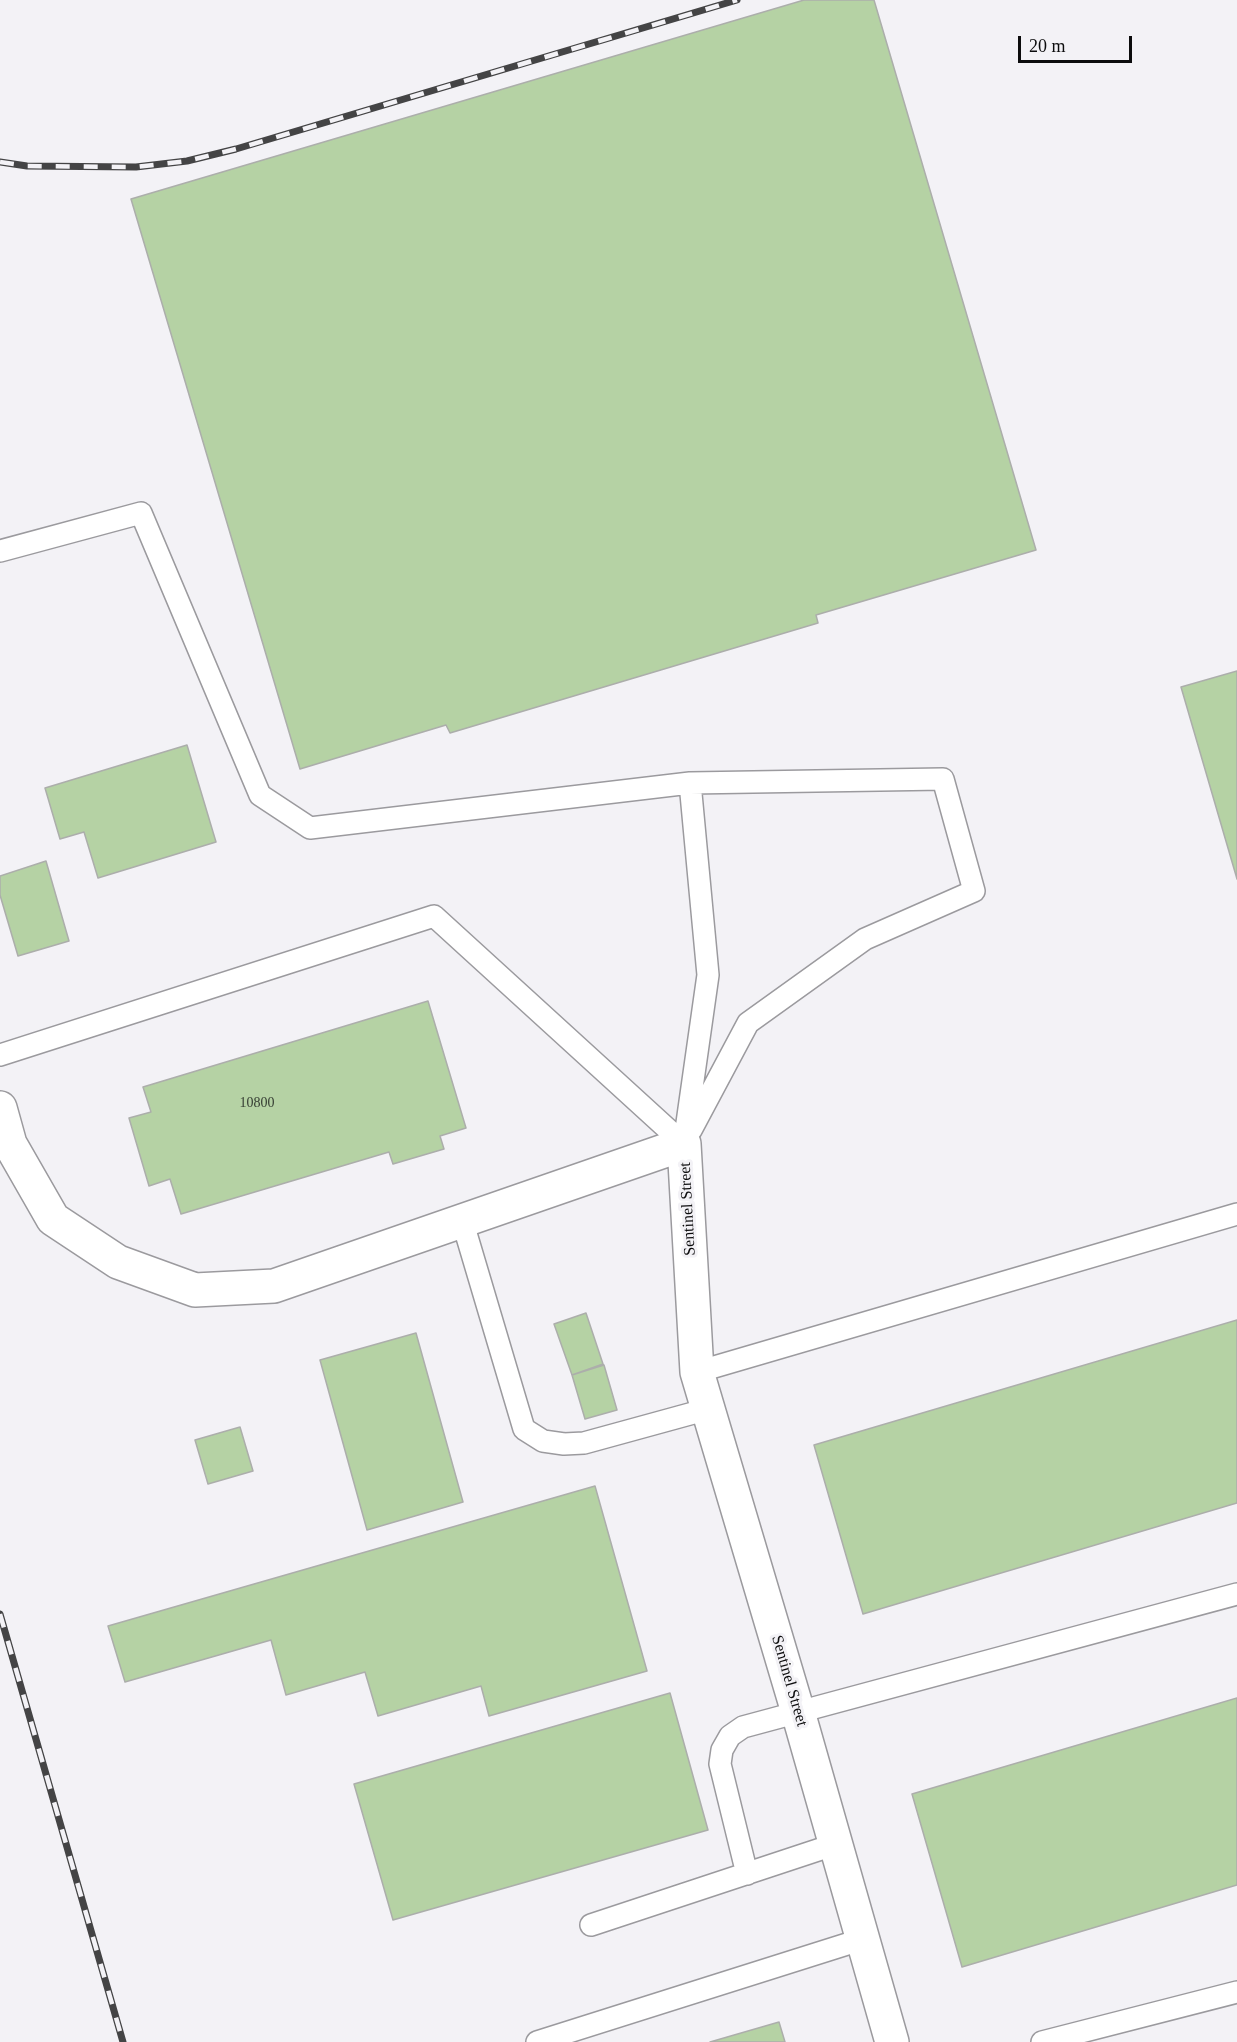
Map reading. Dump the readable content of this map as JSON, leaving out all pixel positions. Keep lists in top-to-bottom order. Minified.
{"streets":{"street":["Sentinel Street"]},"house_numbers":["10800"],"scale_bar":"20 m"}
